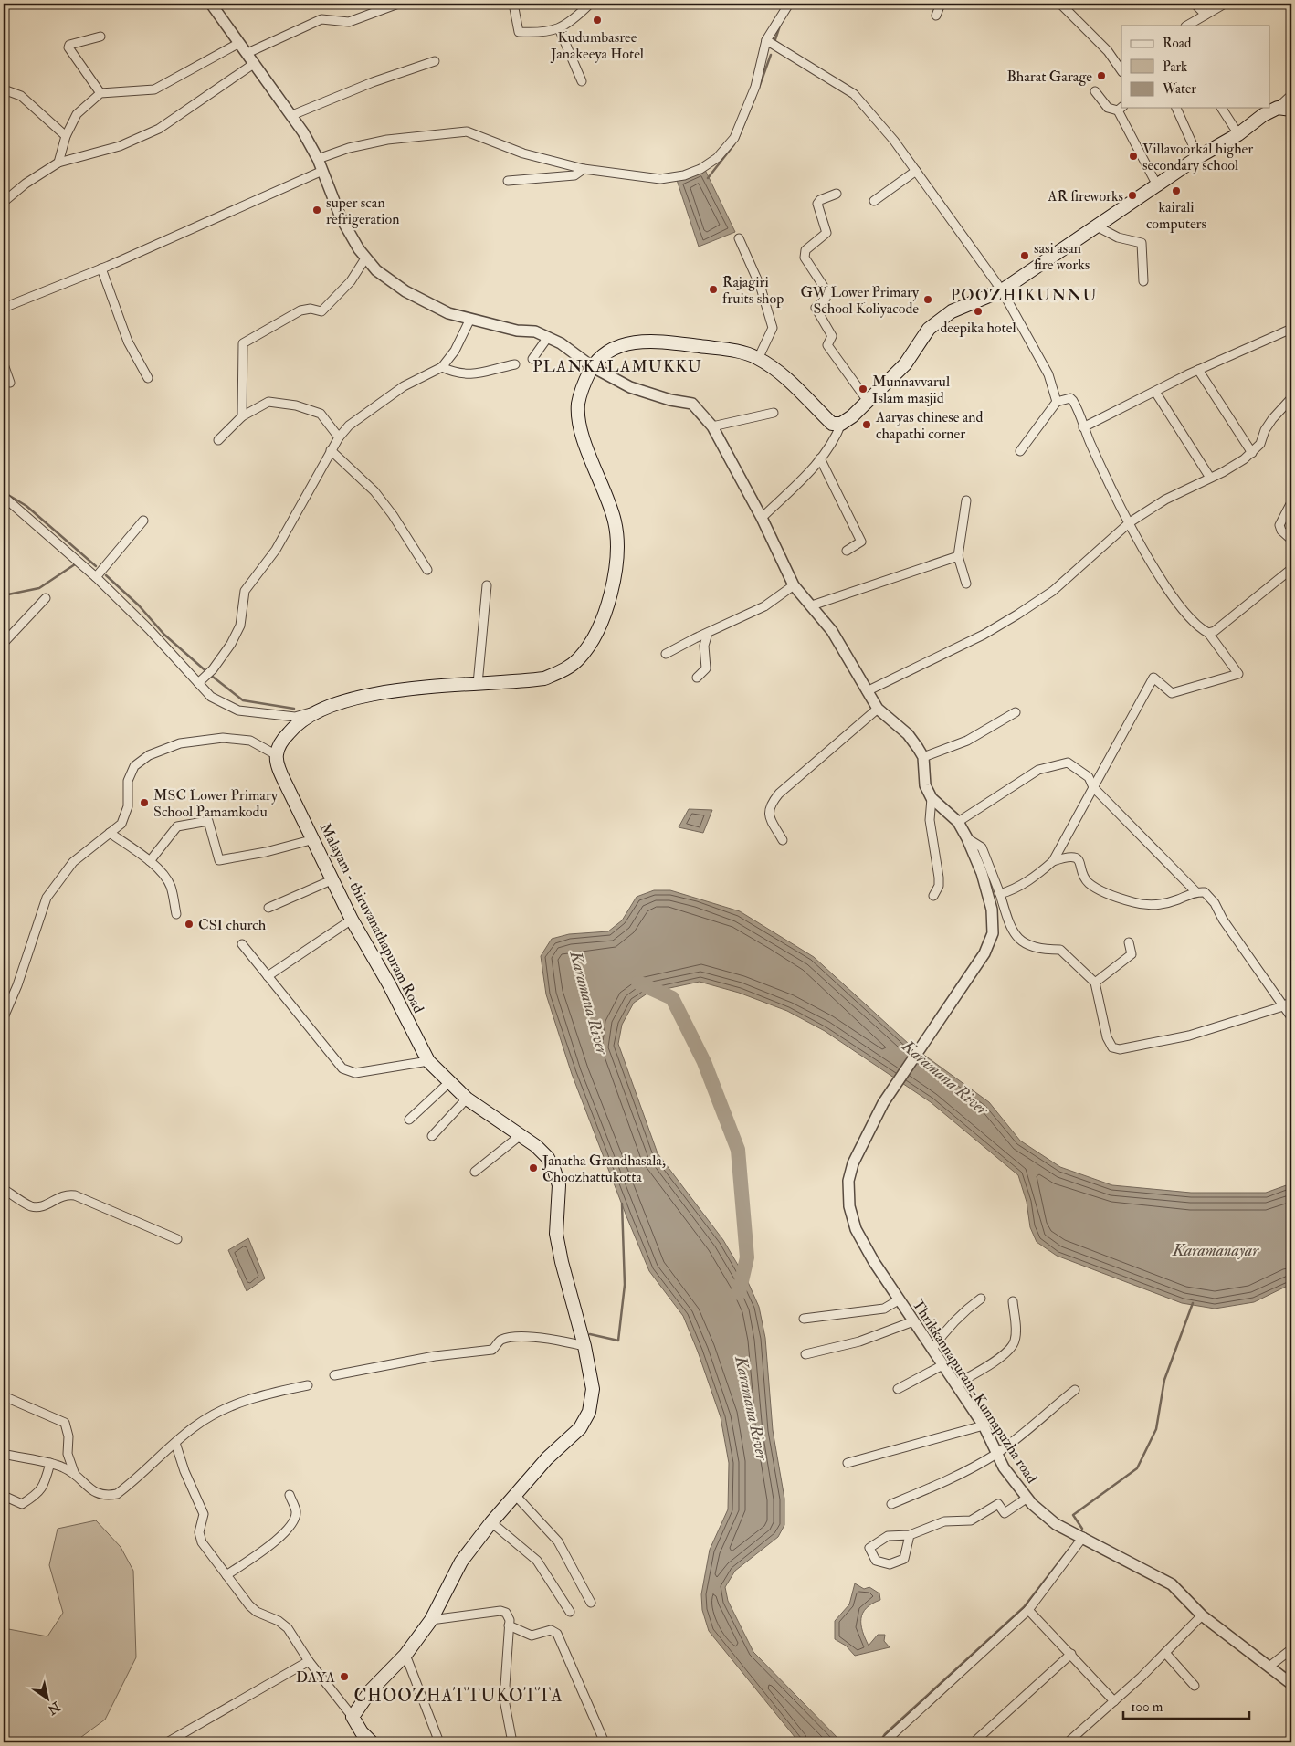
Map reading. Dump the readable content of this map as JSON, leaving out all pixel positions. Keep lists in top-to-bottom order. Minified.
{"streets":{"main road":["Malayam - thiruvanathapuram Road"],"street":["Thrikkannapuram-Kunnapuzha road"]},"districts":["POOZHIKUNNU","PLANKALAMUKKU","CHOOZHATTUKOTTA"],"water":["Karamana River","Karamanayar"],"places":["Kudumbasree Janakeeya Hotel","Bharat Garage","Villavoorkal higher secondary school","kairali computers","AR fireworks","super scan refrigeration","sasi asan fire works","Rajagiri fruits shop","GW Lower Primary School Koliyacode","deepika hotel","Munnavvarul Islam masjid","Aaryas chinese and chapathi corner","MSC Lower Primary School Pamamkodu","CSI church","Janatha Grandhasala, Choozhattukotta","DAYA"],"legend":["Road","Park","Water"],"scale_bar":"100 m","north":"bottom right"}
